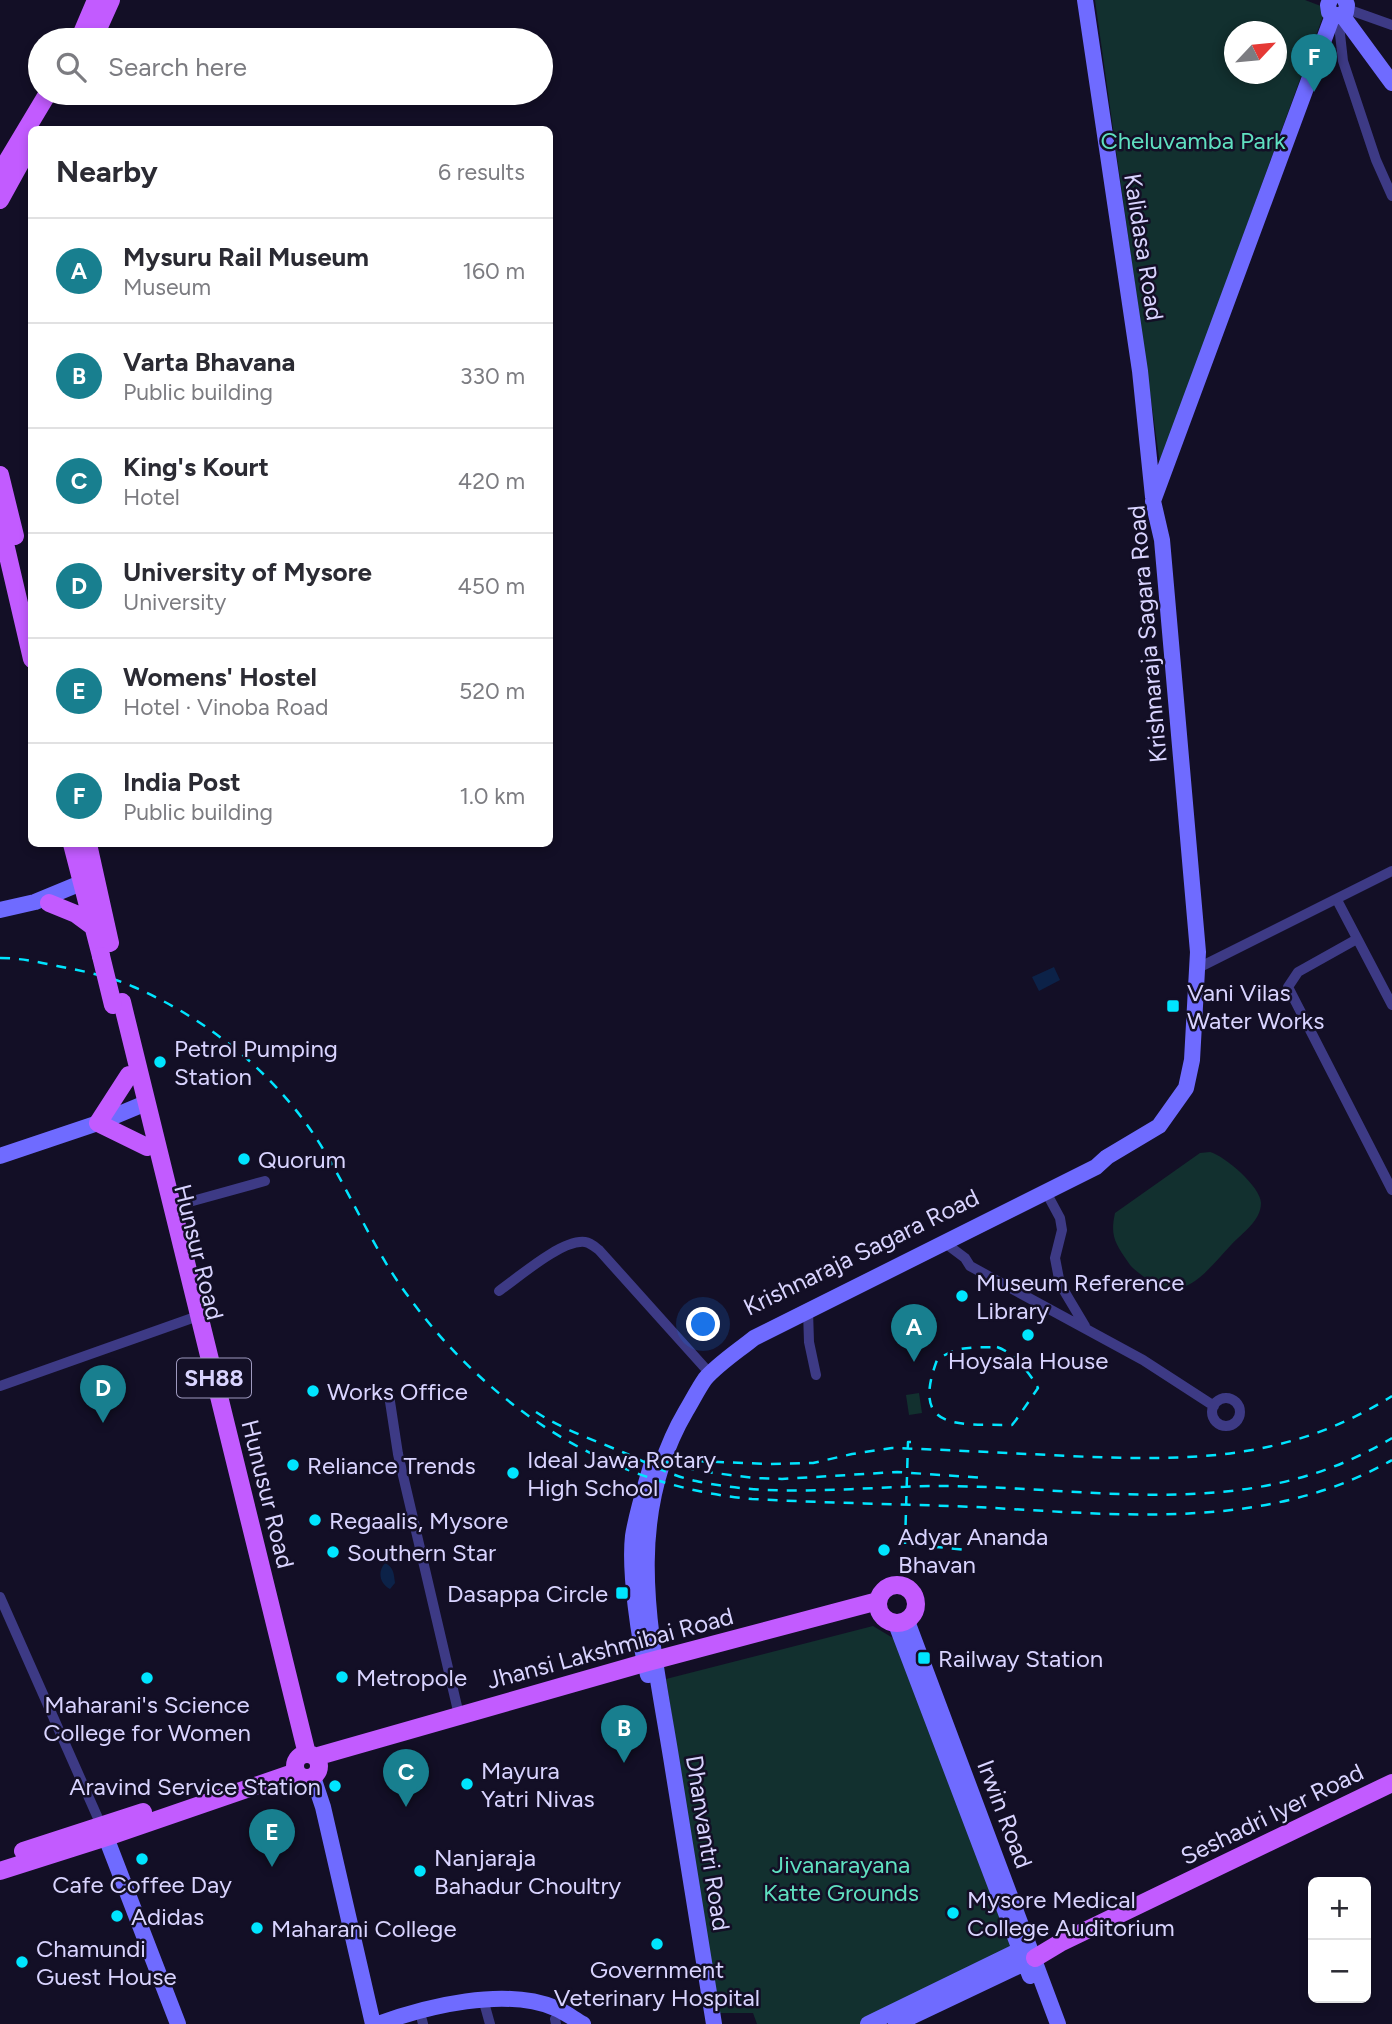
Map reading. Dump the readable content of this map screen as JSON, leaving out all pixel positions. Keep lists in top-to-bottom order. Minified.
{"streets":{"main road":["Kalidasa Road","Krishnaraja Sagara Road","Hunsur Road","SH88","Hunusur Road","Jhansi Lakshmibai Road","Irwin Road","Seshadri Iyer Road","Dhanvantri Road"]},"crossings":[["Kalidasa Road","Krishnaraja Sagara Road"],["Krishnaraja Sagara Road","Jhansi Lakshmibai Road"],["Krishnaraja Sagara Road","Dhanvantri Road"],["Hunsur Road","Hunusur Road"],["Hunusur Road","Jhansi Lakshmibai Road"],["Jhansi Lakshmibai Road","Irwin Road"],["Jhansi Lakshmibai Road","Dhanvantri Road"],["Irwin Road","Seshadri Iyer Road"]],"parks":["Cheluvamba Park","Jivanarayana Katte Grounds"],"places":{"transit":["Vani Vilas Water Works","Dasappa Circle","Railway Station"],"other":["Petrol Pumping Station","Quorum","Museum Reference Library","Hoysala House","Works Office","Reliance Trends","Ideal Jawa Rotary High School","Regaalis, Mysore","Adyar Ananda Bhavan","Southern Star","Metropole","Maharani's Science College for Women","Mayura Yatri Nivas","Aravind Service Station","Cafe Coffee Day","Nanjaraja Bahadur Choultry","Mysore Medical College Auditorium","Adidas","Maharani College","Government Veterinary Hospital","Chamundi Guest House"]},"north":"top right","page":{"search":"Search here","pins":["F","A","D","B","C","E"],"heading":["Nearby","6 results"],"list":[{"mark":"A","name":"Mysuru Rail Museum","note":"Museum","value":"160 m"},{"mark":"B","name":"Varta Bhavana","note":"Public building","value":"330 m"},{"mark":"C","name":"King's Kourt","note":"Hotel","value":"420 m"},{"mark":"D","name":"University of Mysore","note":"University","value":"450 m"},{"mark":"E","name":"Womens' Hostel","note":"Hotel · Vinoba Road","value":"520 m"},{"mark":"F","name":"India Post","note":"Public building","value":"1.0 km"}],"map_buttons":["+","−"]}}
